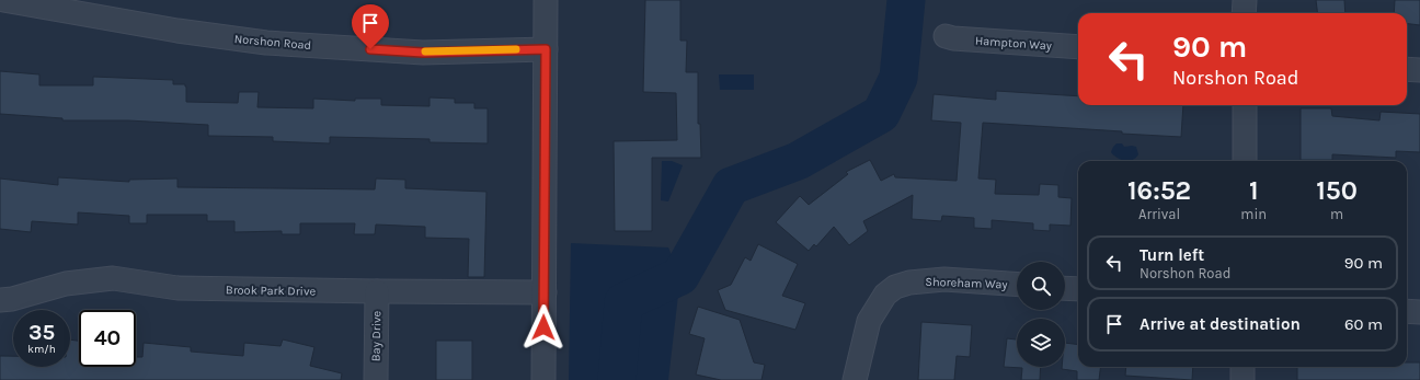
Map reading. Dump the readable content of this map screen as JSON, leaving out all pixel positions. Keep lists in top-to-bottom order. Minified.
{"streets":{"street":["Norshon Road","Hampton Way","Shoreham Way","Brook Park Drive","Bay Drive"]},"crossings":[["Brook Park Drive","Bay Drive"]],"page":{"turn":["90 m","Norshon Road"],"eta":["16:52","Arrival","1","min","150","m"],"list":[{"name":"Turn left","note":"Norshon Road","value":"90 m"},{"name":"Arrive at destination","value":"60 m"}],"speed":"35 km/h","limit":"40"}}
